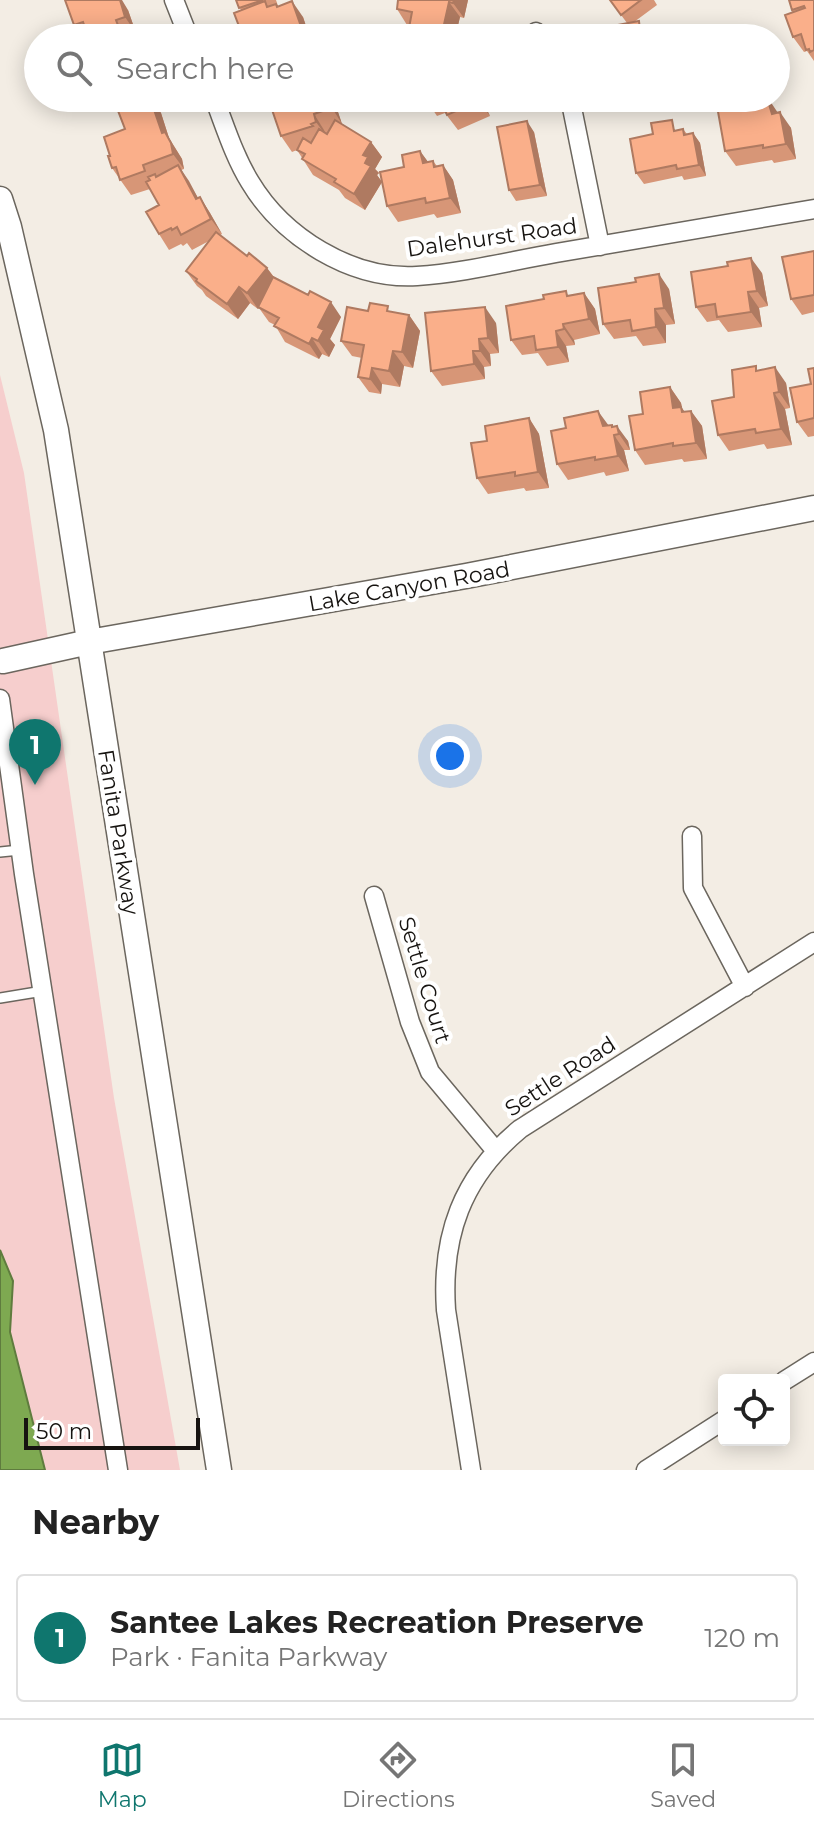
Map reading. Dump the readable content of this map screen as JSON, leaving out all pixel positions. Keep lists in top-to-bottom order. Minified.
{"streets":{"street":["Dalehurst Road","Lake Canyon Road","Fanita Parkway","Settle Court","Settle Road"]},"crossings":[["Lake Canyon Road","Fanita Parkway"],["Settle Court","Settle Road"]],"scale_bar":"50 m","page":{"search":"Search here","pins":"1","scale":"50 m","heading":"Nearby","list":[{"mark":"1","name":"Santee Lakes Recreation Preserve","note":"Park · Fanita Parkway","value":"120 m"}],"nav":["Map","Directions","Saved"]}}
